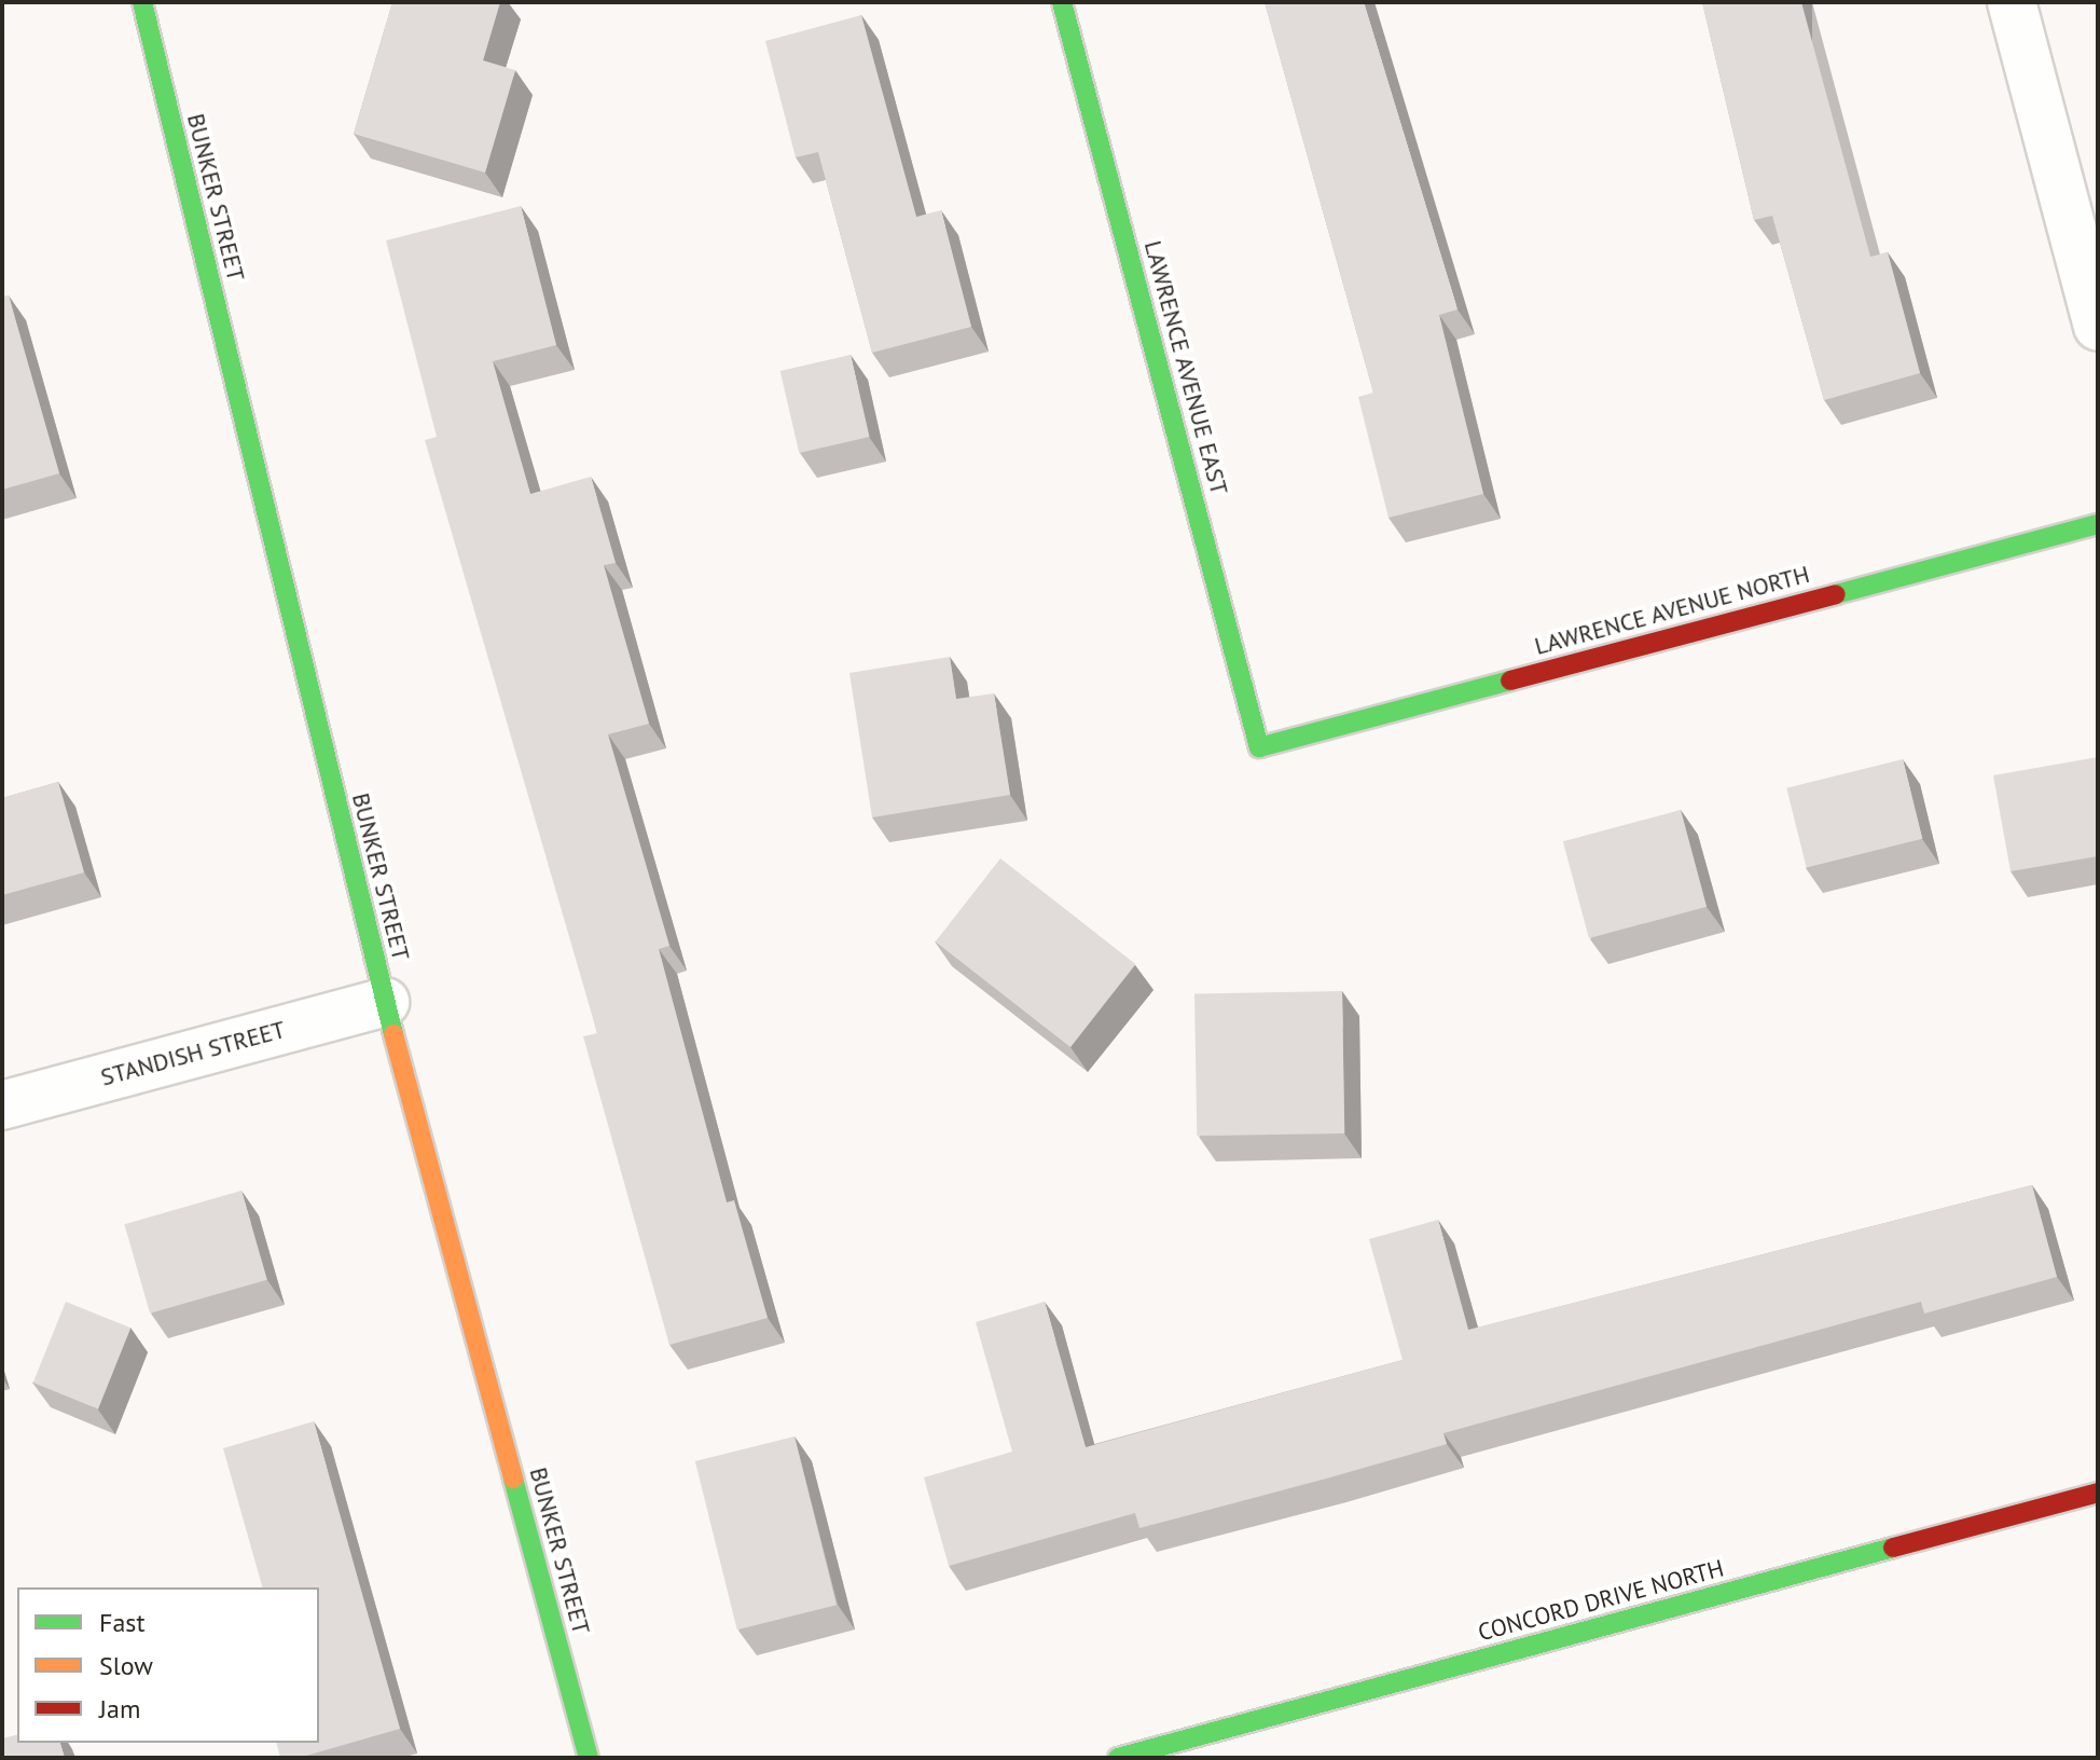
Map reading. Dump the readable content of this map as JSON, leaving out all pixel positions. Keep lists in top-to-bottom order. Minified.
{"streets":{"street":["BUNKER STREET","LAWRENCE AVENUE EAST","LAWRENCE AVENUE NORTH","STANDISH STREET","CONCORD DRIVE NORTH"]},"crossings":[["BUNKER STREET","STANDISH STREET"],["LAWRENCE AVENUE EAST","LAWRENCE AVENUE NORTH"]],"legend":["Fast","Slow","Jam"]}
